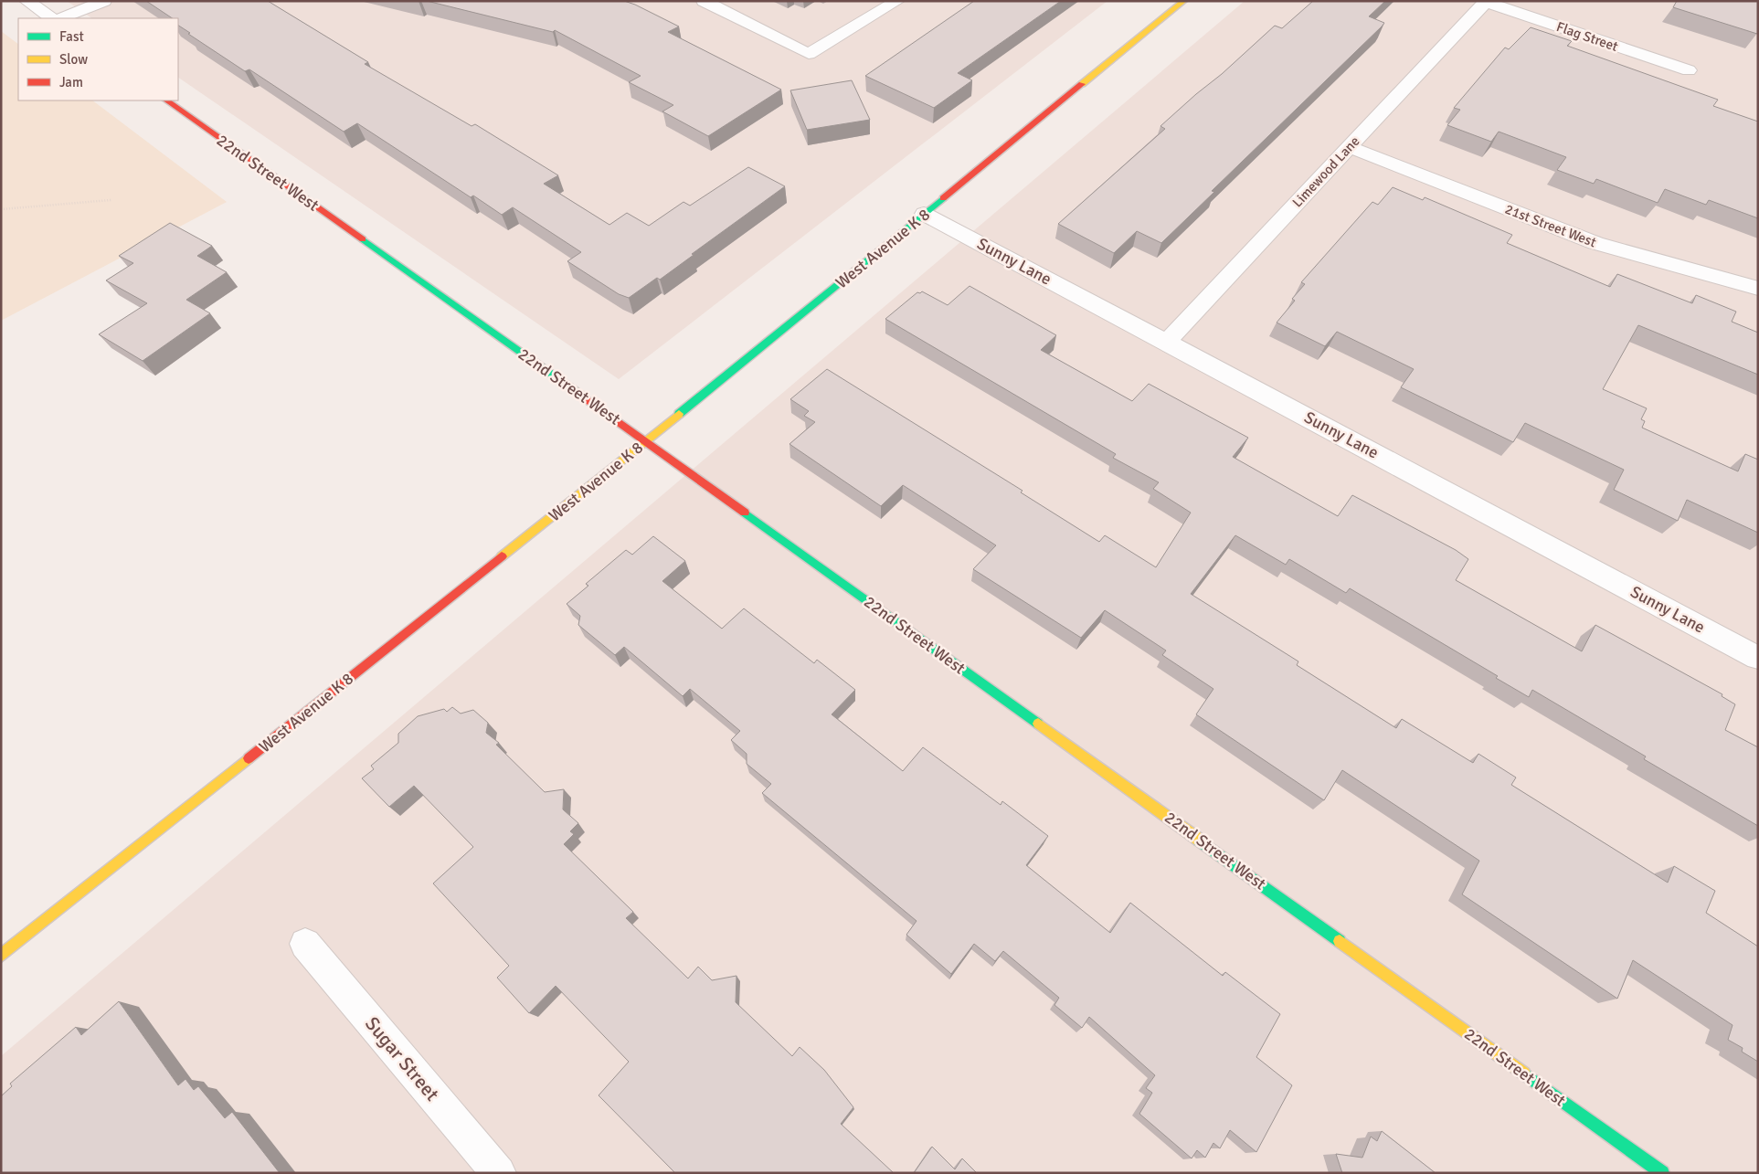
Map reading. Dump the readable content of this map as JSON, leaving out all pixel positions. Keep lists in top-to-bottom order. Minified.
{"streets":{"street":["Flag Street","Limewood Lane","22nd Street West","21st Street West","West Avenue K 8","Sunny Lane","Sugar Street"]},"crossings":[["Flag Street","Limewood Lane"],["Limewood Lane","21st Street West"],["Limewood Lane","Sunny Lane"],["22nd Street West","West Avenue K 8"],["West Avenue K 8","Sunny Lane"]],"legend":["Fast","Slow","Jam"]}
